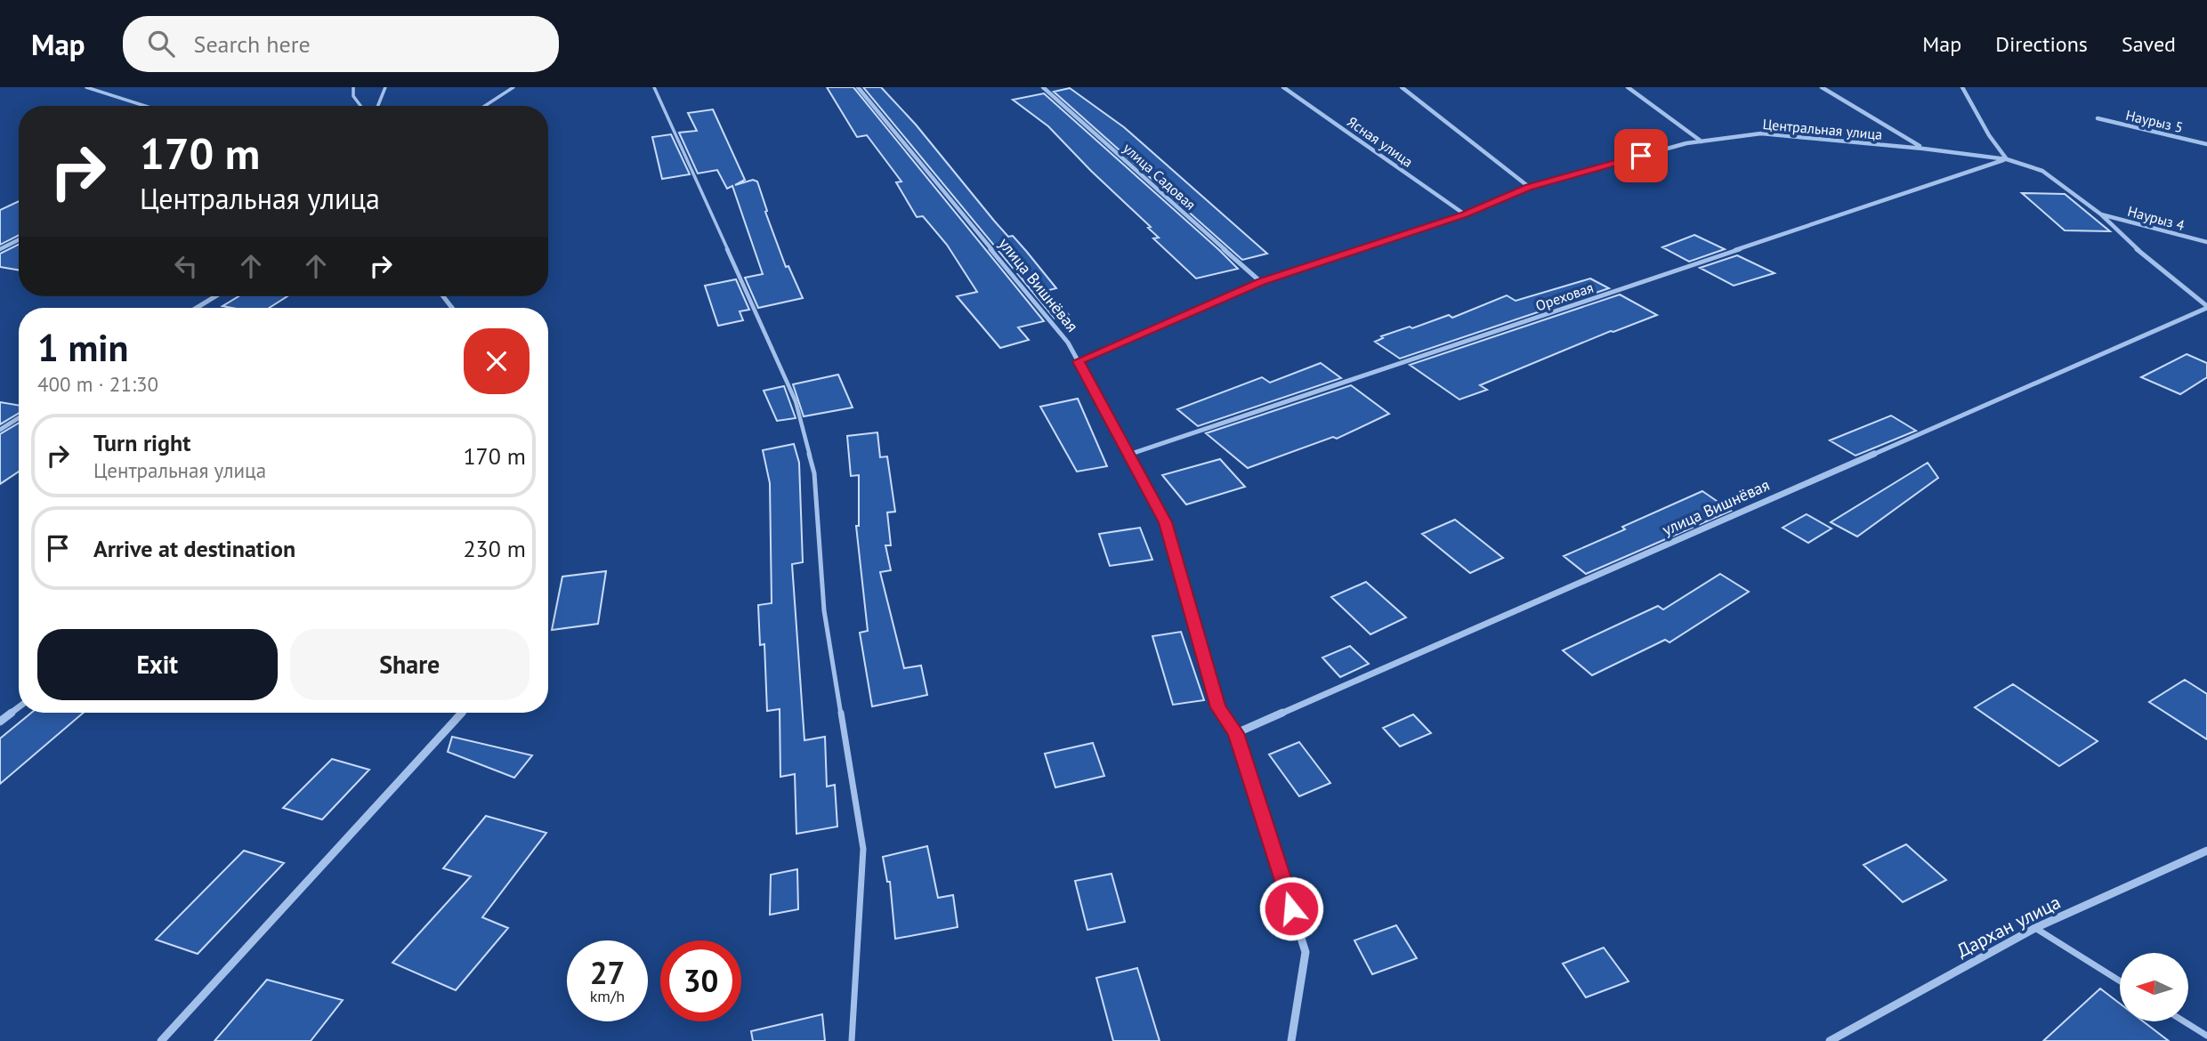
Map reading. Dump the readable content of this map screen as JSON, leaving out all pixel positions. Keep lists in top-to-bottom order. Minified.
{"streets":{"street":["Наурыз 5","Центральная улица","Ясная улица","улица Садовая","Наурыз 4","улица Вишнёвая","Ореховая","Дархан улица"]},"crossings":[["Центральная улица","Ясная улица"],["Центральная улица","улица Садовая"],["Центральная улица","Наурыз 4"],["Центральная улица","улица Вишнёвая"],["Центральная улица","Ореховая"],["улица Вишнёвая","Ореховая"]],"north":"left","page":{"header":"Map","search":"Search here","nav":["Map","Directions","Saved"],"turn":["170 m","Центральная улица"],"heading":["1 min","400 m · 21:30"],"list":[{"name":"Turn right","note":"Центральная улица","value":"170 m"},{"name":"Arrive at destination","value":"230 m"}],"buttons":["Exit","Share"],"speed":"27 km/h","limit":"30"}}
